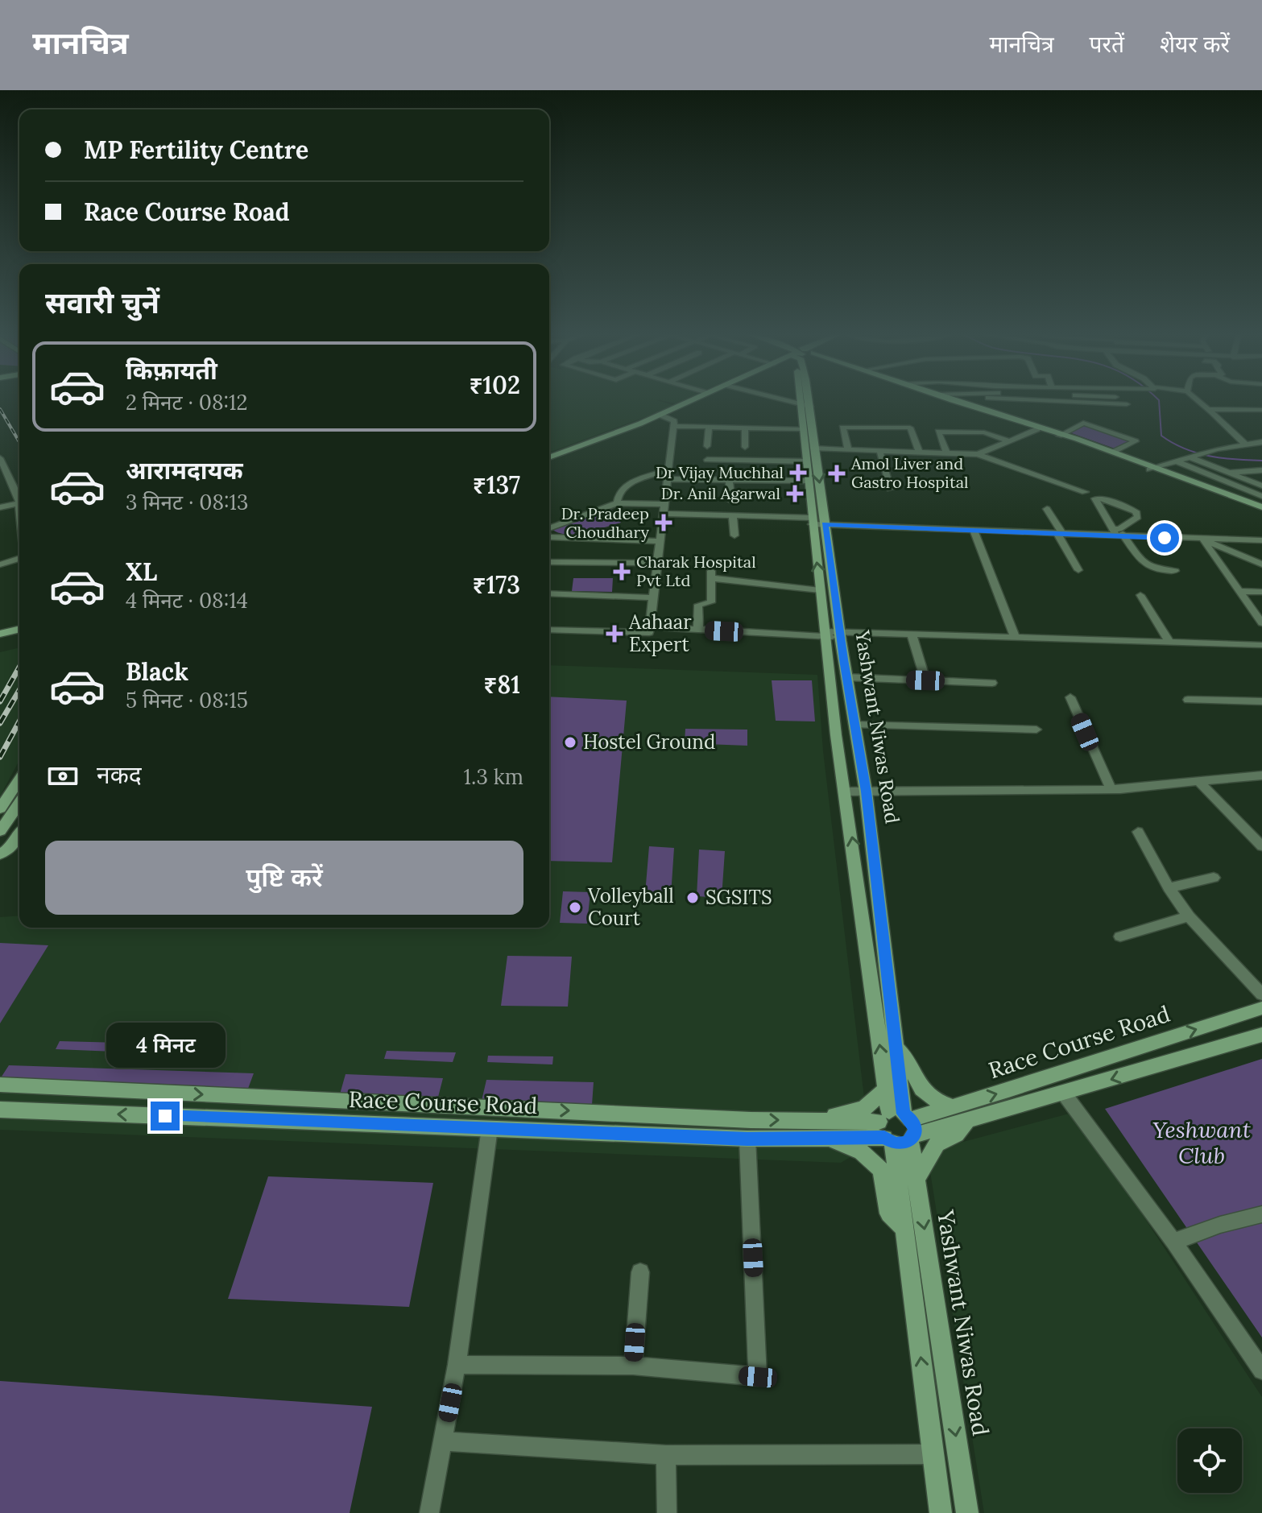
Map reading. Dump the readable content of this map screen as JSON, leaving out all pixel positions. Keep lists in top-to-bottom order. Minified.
{"streets":{"main road":["Yashwant Niwas Road","Race Course Road"]},"crossings":[["Yashwant Niwas Road","Race Course Road"]],"parks":["Yeshwant Club"],"places":{"health":["Dr Vijay Muchhal","Amol Liver and Gastro Hospital","Dr. Anil Agarwal","Dr. Pradeep Choudhary","Charak Hospital Pvt Ltd","Aahaar Expert"],"other":["Hostel Ground","SGSITS","Volleyball Court"]},"page":{"header":"मानचित्र","nav":["मानचित्र","परतें","शेयर करें"],"banner":["MP Fertility Centre","Race Course Road"],"heading":"सवारी चुनें","list":[{"name":"किफ़ायती","note":"2 मिनट · 08:12","value":"₹102"},{"name":"आरामदायक","note":"3 मिनट · 08:13","value":"₹137"},{"name":"XL","note":"4 मिनट · 08:14","value":"₹173"},{"name":"Black","note":"5 मिनट · 08:15","value":"₹81"}],"pay":["नकद","1.3 km"],"buttons":"पुष्टि करें","bubble":"4 मिनट"}}
